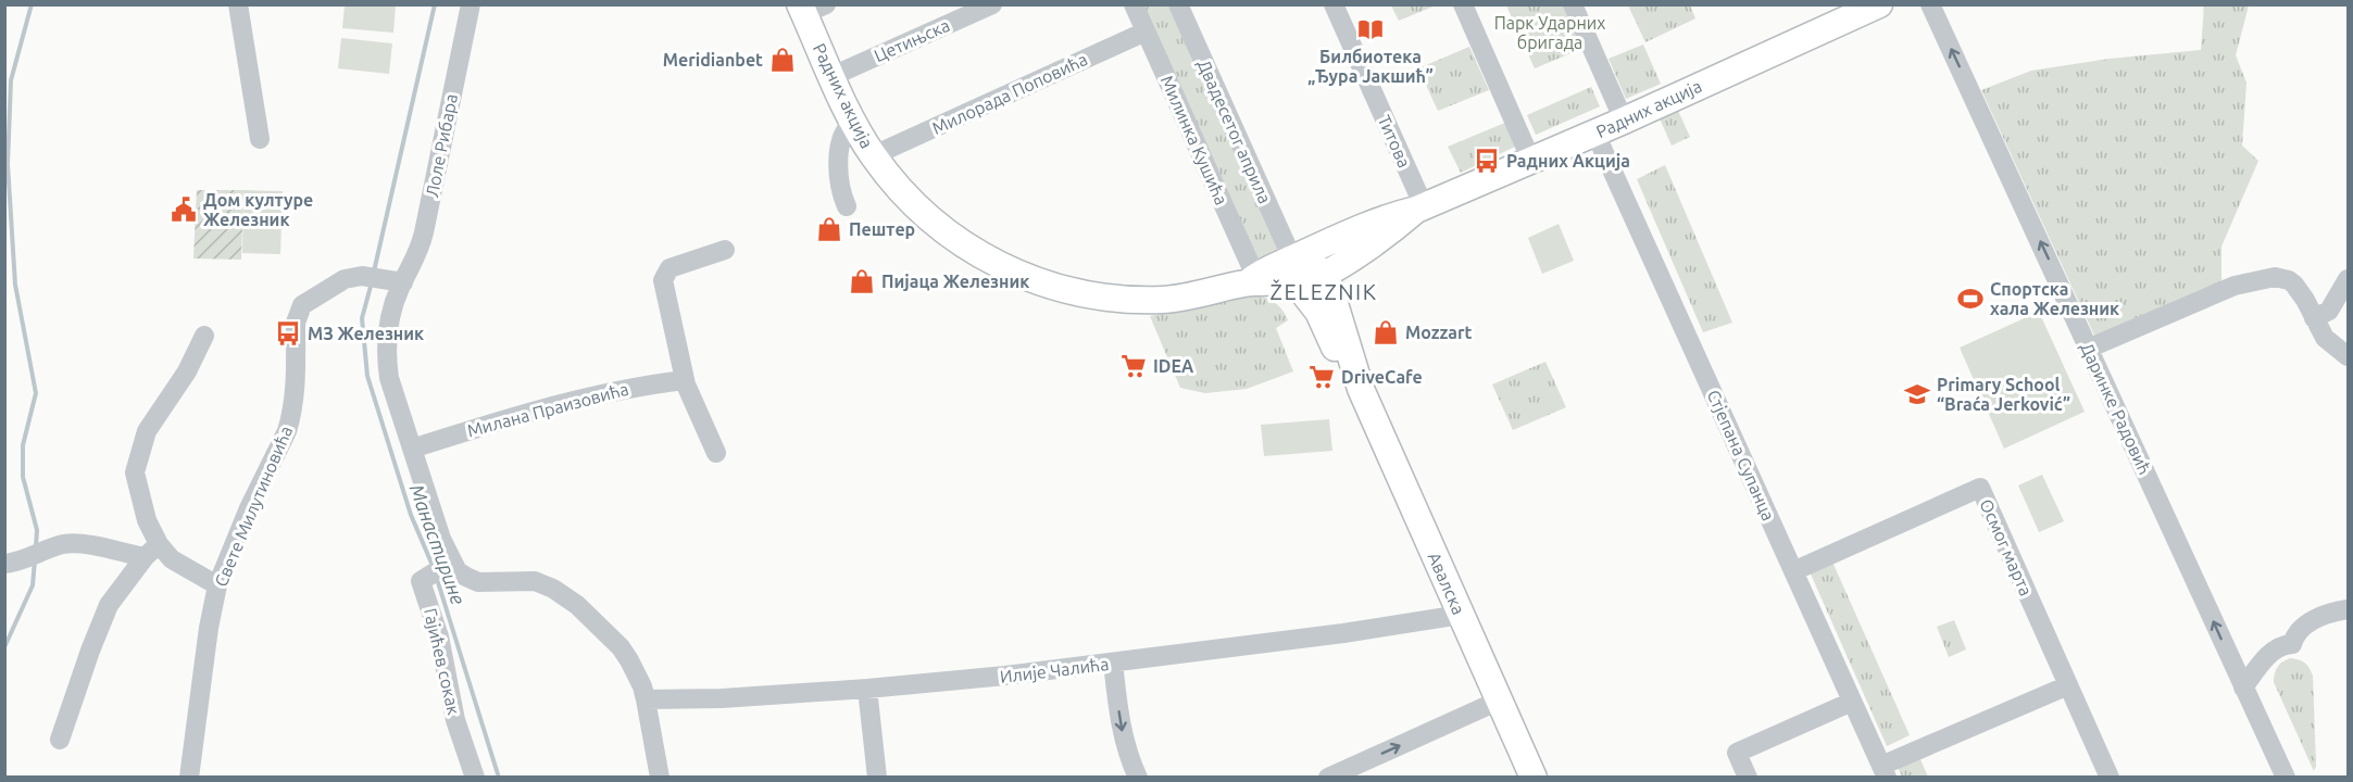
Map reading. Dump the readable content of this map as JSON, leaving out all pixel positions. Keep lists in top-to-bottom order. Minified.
{"streets":{"main road":["Радних акција","Авалска"],"street":["Цетињска","Милорада Поповића","Двадесетог априла","Милинка Кушића","Титова","Лоле Рибара","Даринке Радовић","Милана Праизовића","Стјепана Супанца","Свете Милутиновића","Осмог марта","Гајићев сокак","Илије Чалића"]},"crossings":[["Цетињска","Радних акција"],["Милорада Поповића","Радних акција"],["Милорада Поповића","Милинка Кушића"],["Радних акција","Двадесетог априла"],["Радних акција","Милинка Кушића"],["Радних акција","Титова"],["Радних акција","Стјепана Супанца"],["Радних акција","Авалска"],["Двадесетог априла","Авалска"],["Лоле Рибара","Милана Праизовића"],["Лоле Рибара","Свете Милутиновића"],["Лоле Рибара","Гајићев сокак"],["Стјепана Супанца","Осмог марта"],["Авалска","Илије Чалића"]],"one_way":["Даринке Радовић"],"districts":["ŽELEZNIK"],"water":["Манастирине"],"parks":["Парк Ударних бригада"],"places":{"library":["Билбиотека „Ђура Јакшић”"],"shop":["Meridianbet","Пештер","Пијаца Железник","Mozzart"],"bus stop":["Радних Акција","МЗ Железник"],"public building":["Дом културе Железник"],"sports":["Спортска хала Железник"],"supermarket":["IDEA","DriveCafe"],"school or university":["Primary School “Braća Jerković”"]}}
